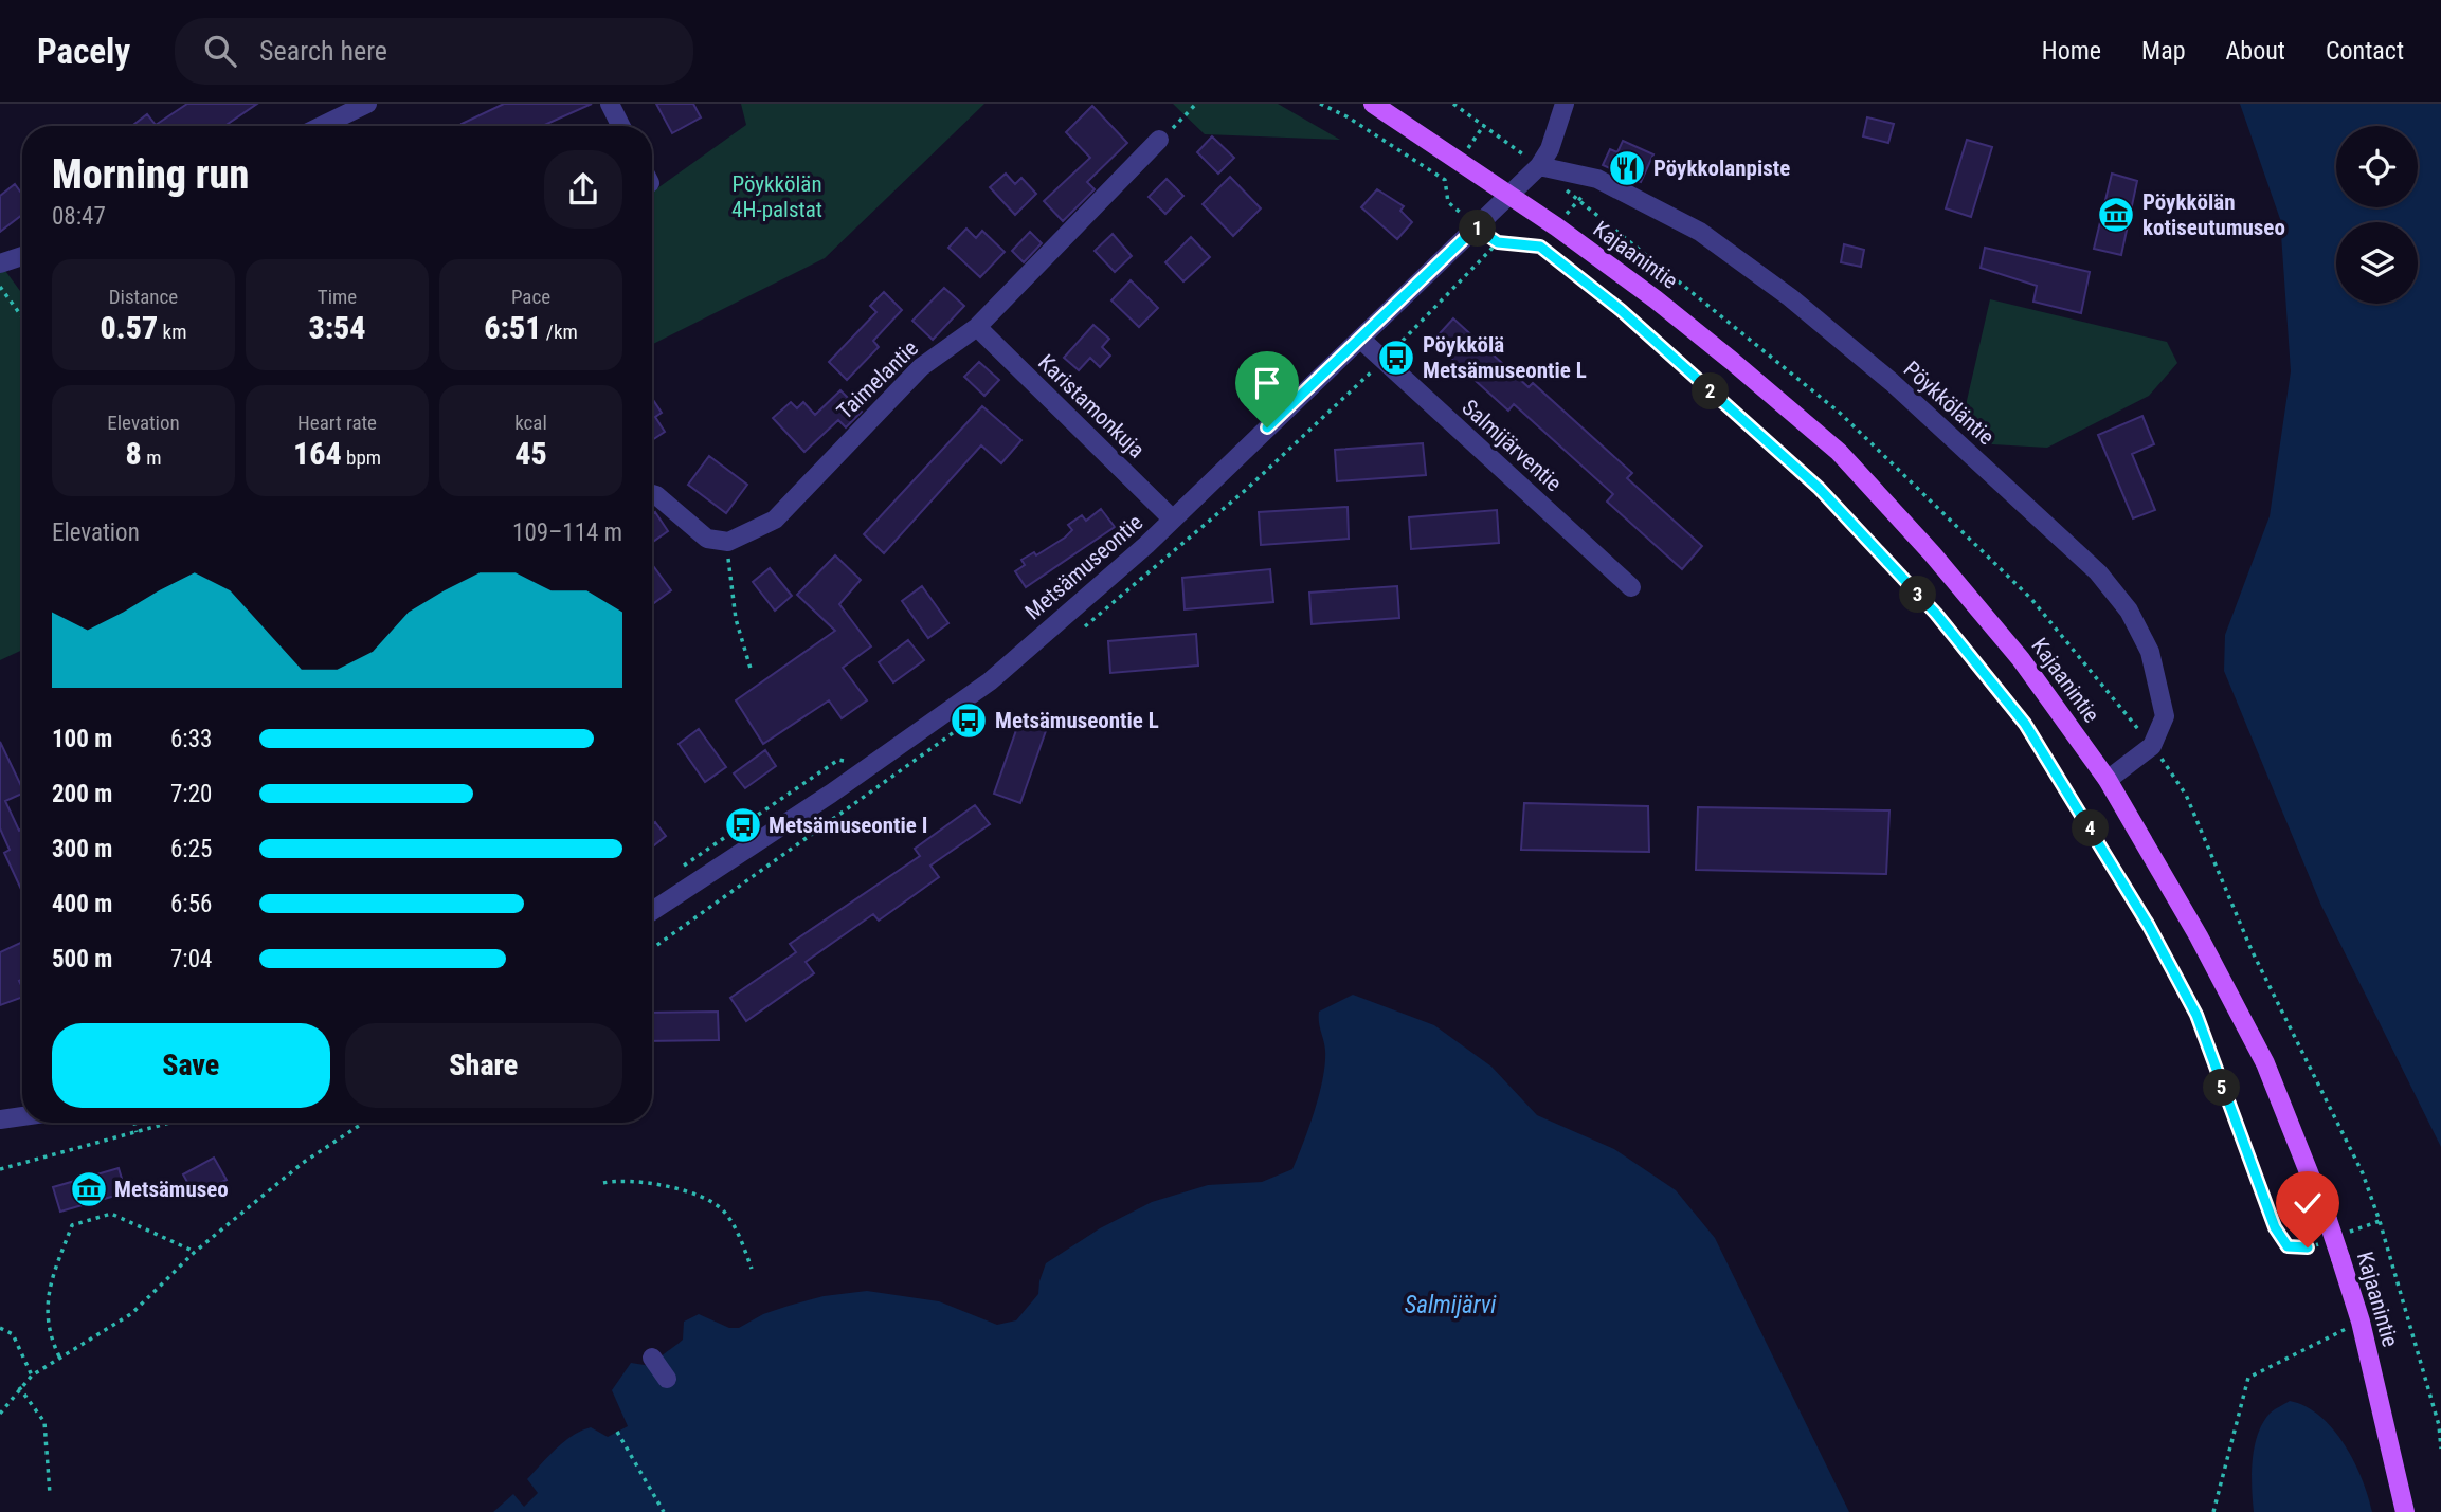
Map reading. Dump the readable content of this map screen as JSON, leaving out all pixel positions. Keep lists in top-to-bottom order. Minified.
{"streets":{"main road":["Kajaanintie"],"street":["Taimelantie","Pöykköläntie","Karistamonkuja","Salmijärventie","Metsämuseontie"]},"crossings":[["Kajaanintie","Pöykköläntie"],["Kajaanintie","Metsämuseontie"],["Taimelantie","Karistamonkuja"],["Pöykköläntie","Metsämuseontie"],["Karistamonkuja","Metsämuseontie"],["Salmijärventie","Metsämuseontie"]],"water":["Salmijärvi"],"parks":["Pöykkölän 4H-palstat"],"places":{"restaurant":["Pöykkolanpiste"],"museum":["Pöykkölän kotiseutumuseo","Metsämuseo"],"bus stop":["Pöykkölä Metsämuseontie L","Metsämuseontie L","Metsämuseontie I"]},"page":{"header":"Pacely","search":"Search here","nav":["Home","Map","About","Contact"],"heading":["Morning run","08:47"],"pins":["1","2","3","4","5"],"stats":[["Distance","0.57 km"],["Time","3:54"],["Pace","6:51 /km"],["Elevation","8 m"],["Heart rate","164 bpm"],["kcal","45"]],"chart":["Elevation","109–114 m"],"list":[{"name":"100 m","note":"6:33"},{"name":"200 m","note":"7:20"},{"name":"300 m","note":"6:25"},{"name":"400 m","note":"6:56"},{"name":"500 m","note":"7:04"}],"buttons":["Save","Share"]}}
